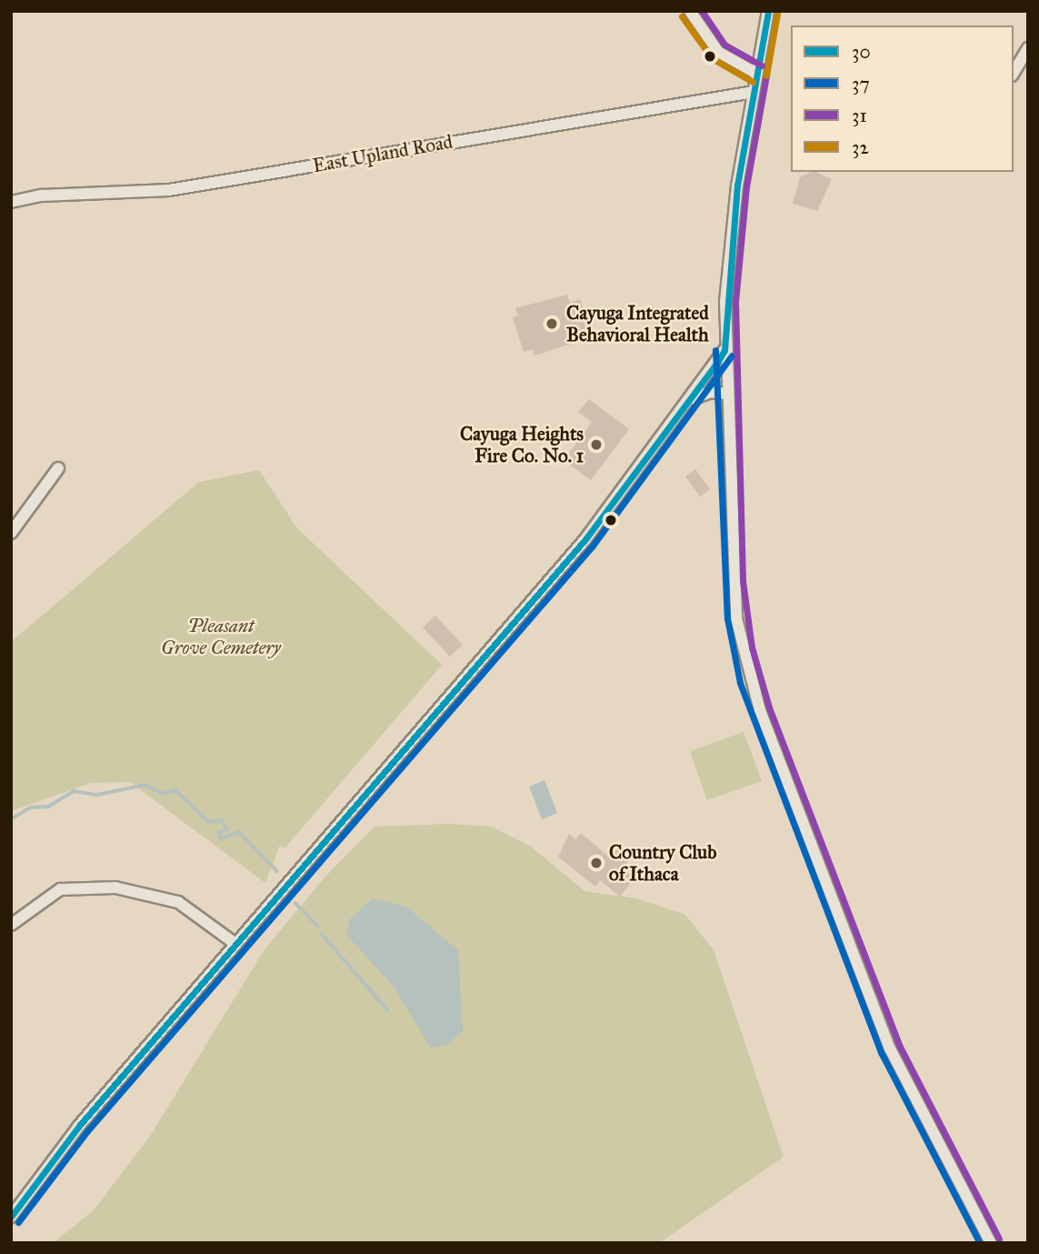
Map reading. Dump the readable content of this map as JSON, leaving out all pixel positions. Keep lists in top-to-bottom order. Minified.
{"streets":{"street":["East Upland Road"]},"parks":["Pleasant Grove Cemetery"],"places":["Cayuga Integrated Behavioral Health","Cayuga Heights Fire Co. No. 1","Country Club of Ithaca"],"lines":["transit line 31","transit line 30","transit line 32","transit line 37"],"legend":["30","37","31","32"]}
